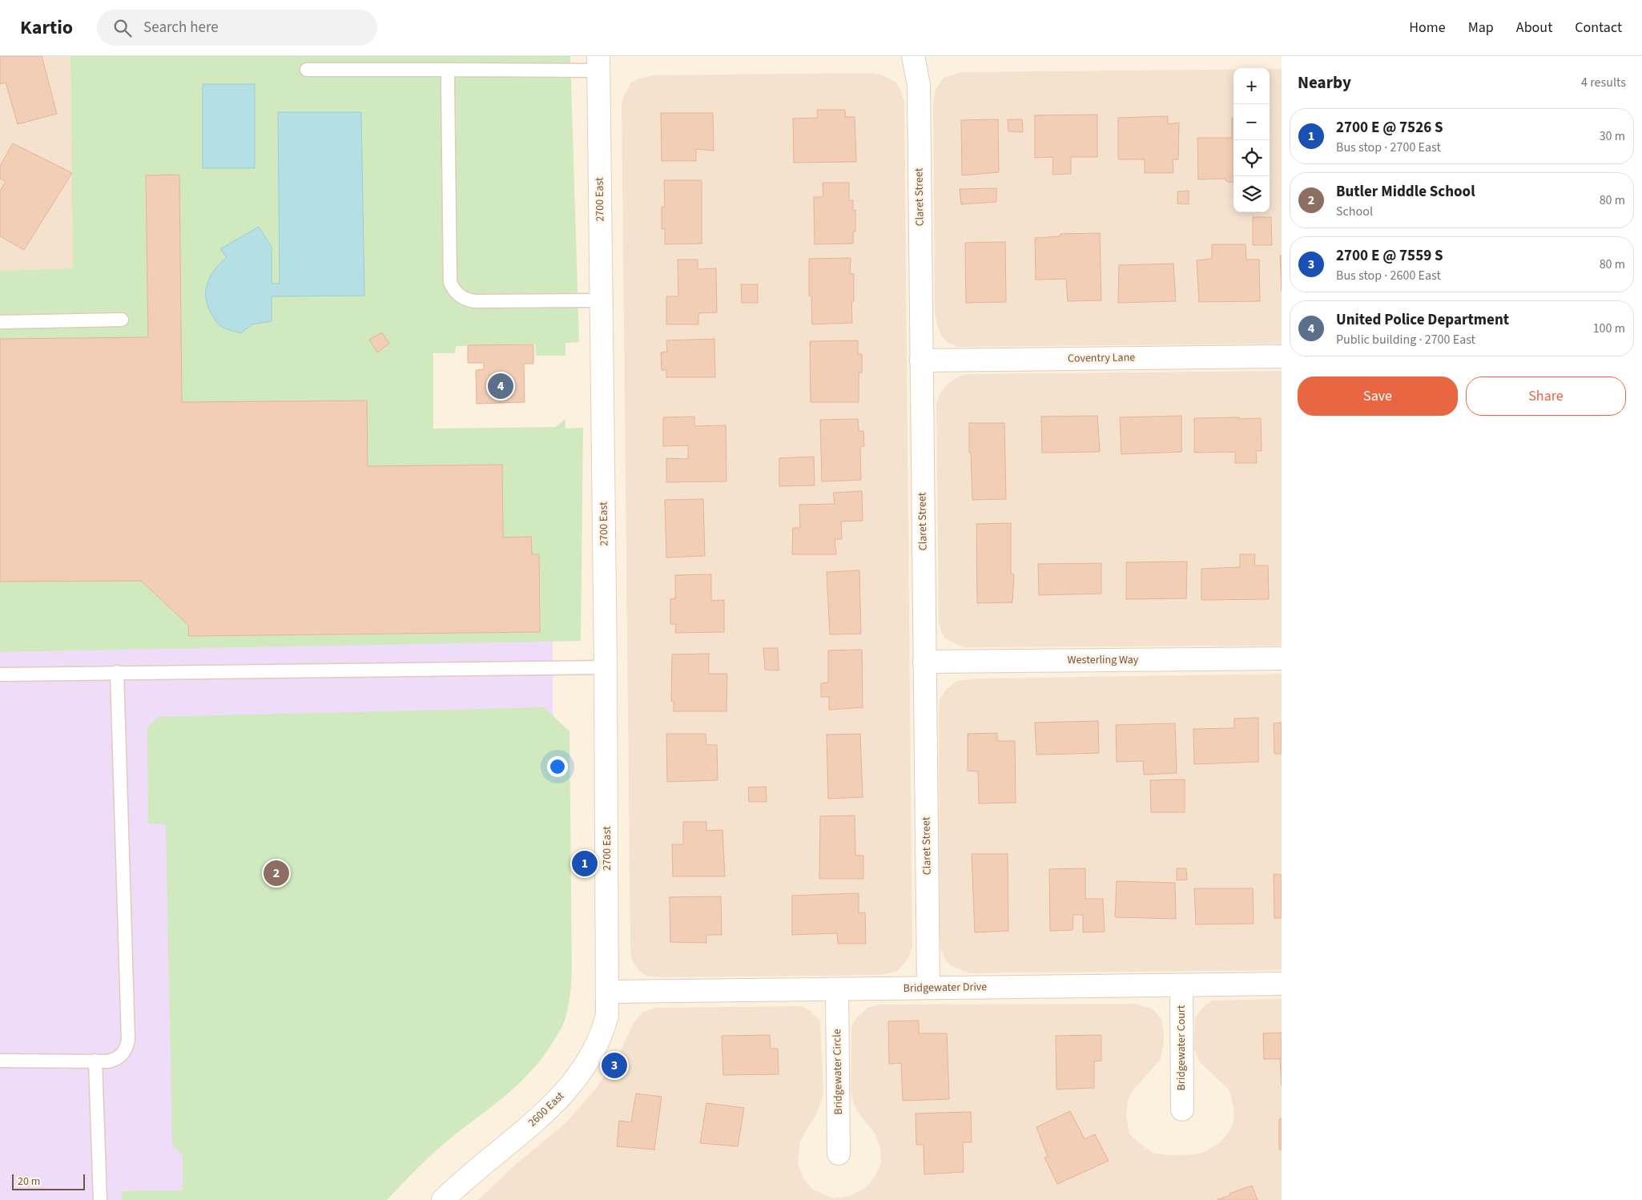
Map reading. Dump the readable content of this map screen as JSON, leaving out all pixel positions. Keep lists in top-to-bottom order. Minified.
{"streets":{"street":["Claret Street","2700 East","Coventry Lane","Westerling Way","Bridgewater Drive","Bridgewater Court","Bridgewater Circle","2600 East"]},"crossings":[["Claret Street","Coventry Lane"],["Claret Street","Westerling Way"],["Claret Street","Bridgewater Drive"],["2700 East","Bridgewater Drive"],["2700 East","2600 East"],["Bridgewater Drive","Bridgewater Court"],["Bridgewater Drive","Bridgewater Circle"],["Bridgewater Drive","2600 East"]],"scale_bar":"20 m","page":{"header":"Kartio","search":"Search here","nav":["Home","Map","About","Contact"],"heading":["Nearby","4 results"],"map_buttons":["+","−"],"list":[{"mark":"1","name":"2700 E @ 7526 S","note":"Bus stop · 2700 East","value":"30 m"},{"mark":"2","name":"Butler Middle School","note":"School","value":"80 m"},{"mark":"3","name":"2700 E @ 7559 S","note":"Bus stop · 2600 East","value":"80 m"},{"mark":"4","name":"United Police Department","note":"Public building · 2700 East","value":"100 m"}],"buttons":["Save","Share"],"pins":["4","1","2","3"],"scale":"20 m"}}
